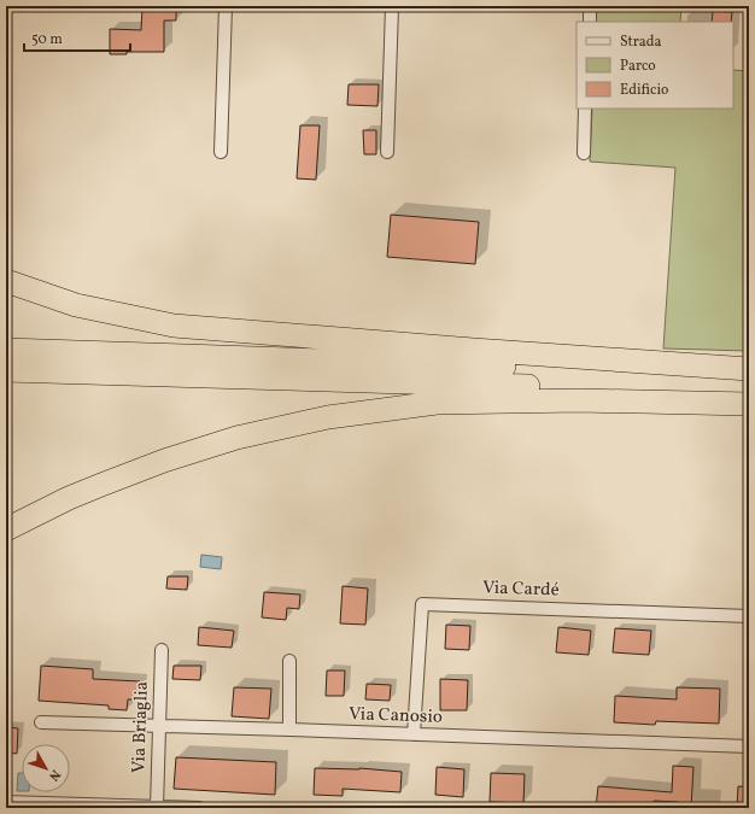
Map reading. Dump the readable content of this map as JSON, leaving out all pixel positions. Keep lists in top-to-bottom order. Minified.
{"streets":{"street":["Via Cardé","Via Canosio","Via Briaglia"]},"crossings":[["Via Cardé","Via Canosio"],["Via Canosio","Via Briaglia"]],"legend":["Strada","Parco","Edificio"],"scale_bar":"50 m","north":"bottom right"}
